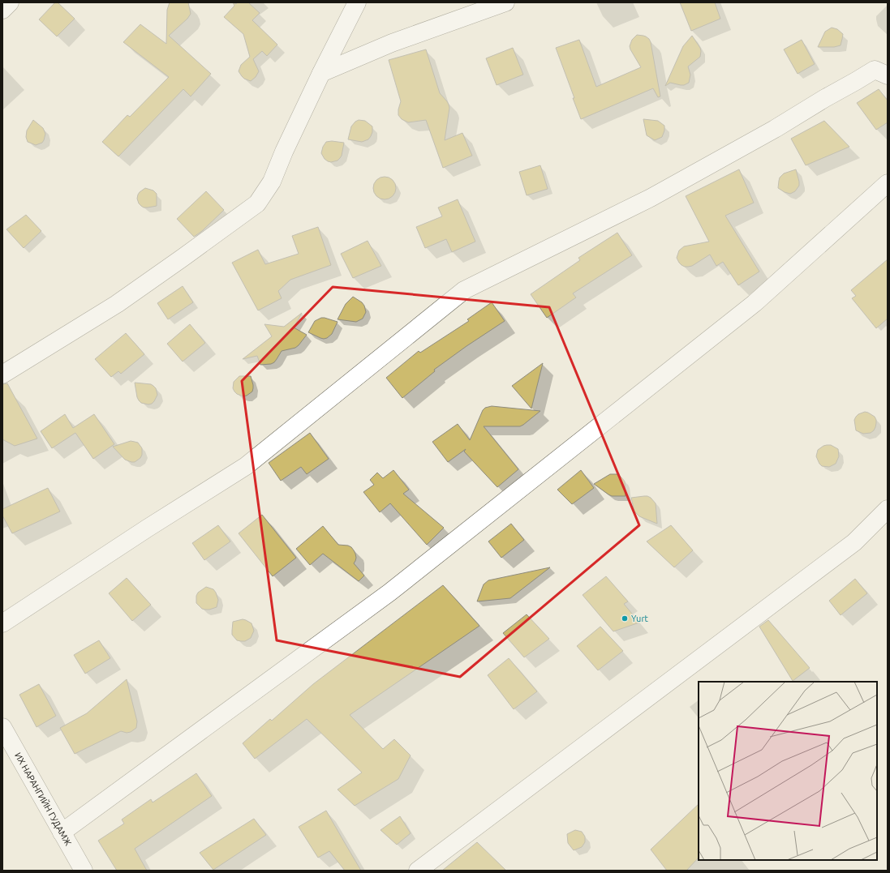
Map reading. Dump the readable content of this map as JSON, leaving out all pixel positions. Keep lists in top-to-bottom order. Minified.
{"streets":{"street":["ИХ НАРАНГИЙН ГУДАМЖ"]},"places":["Yurt"]}
